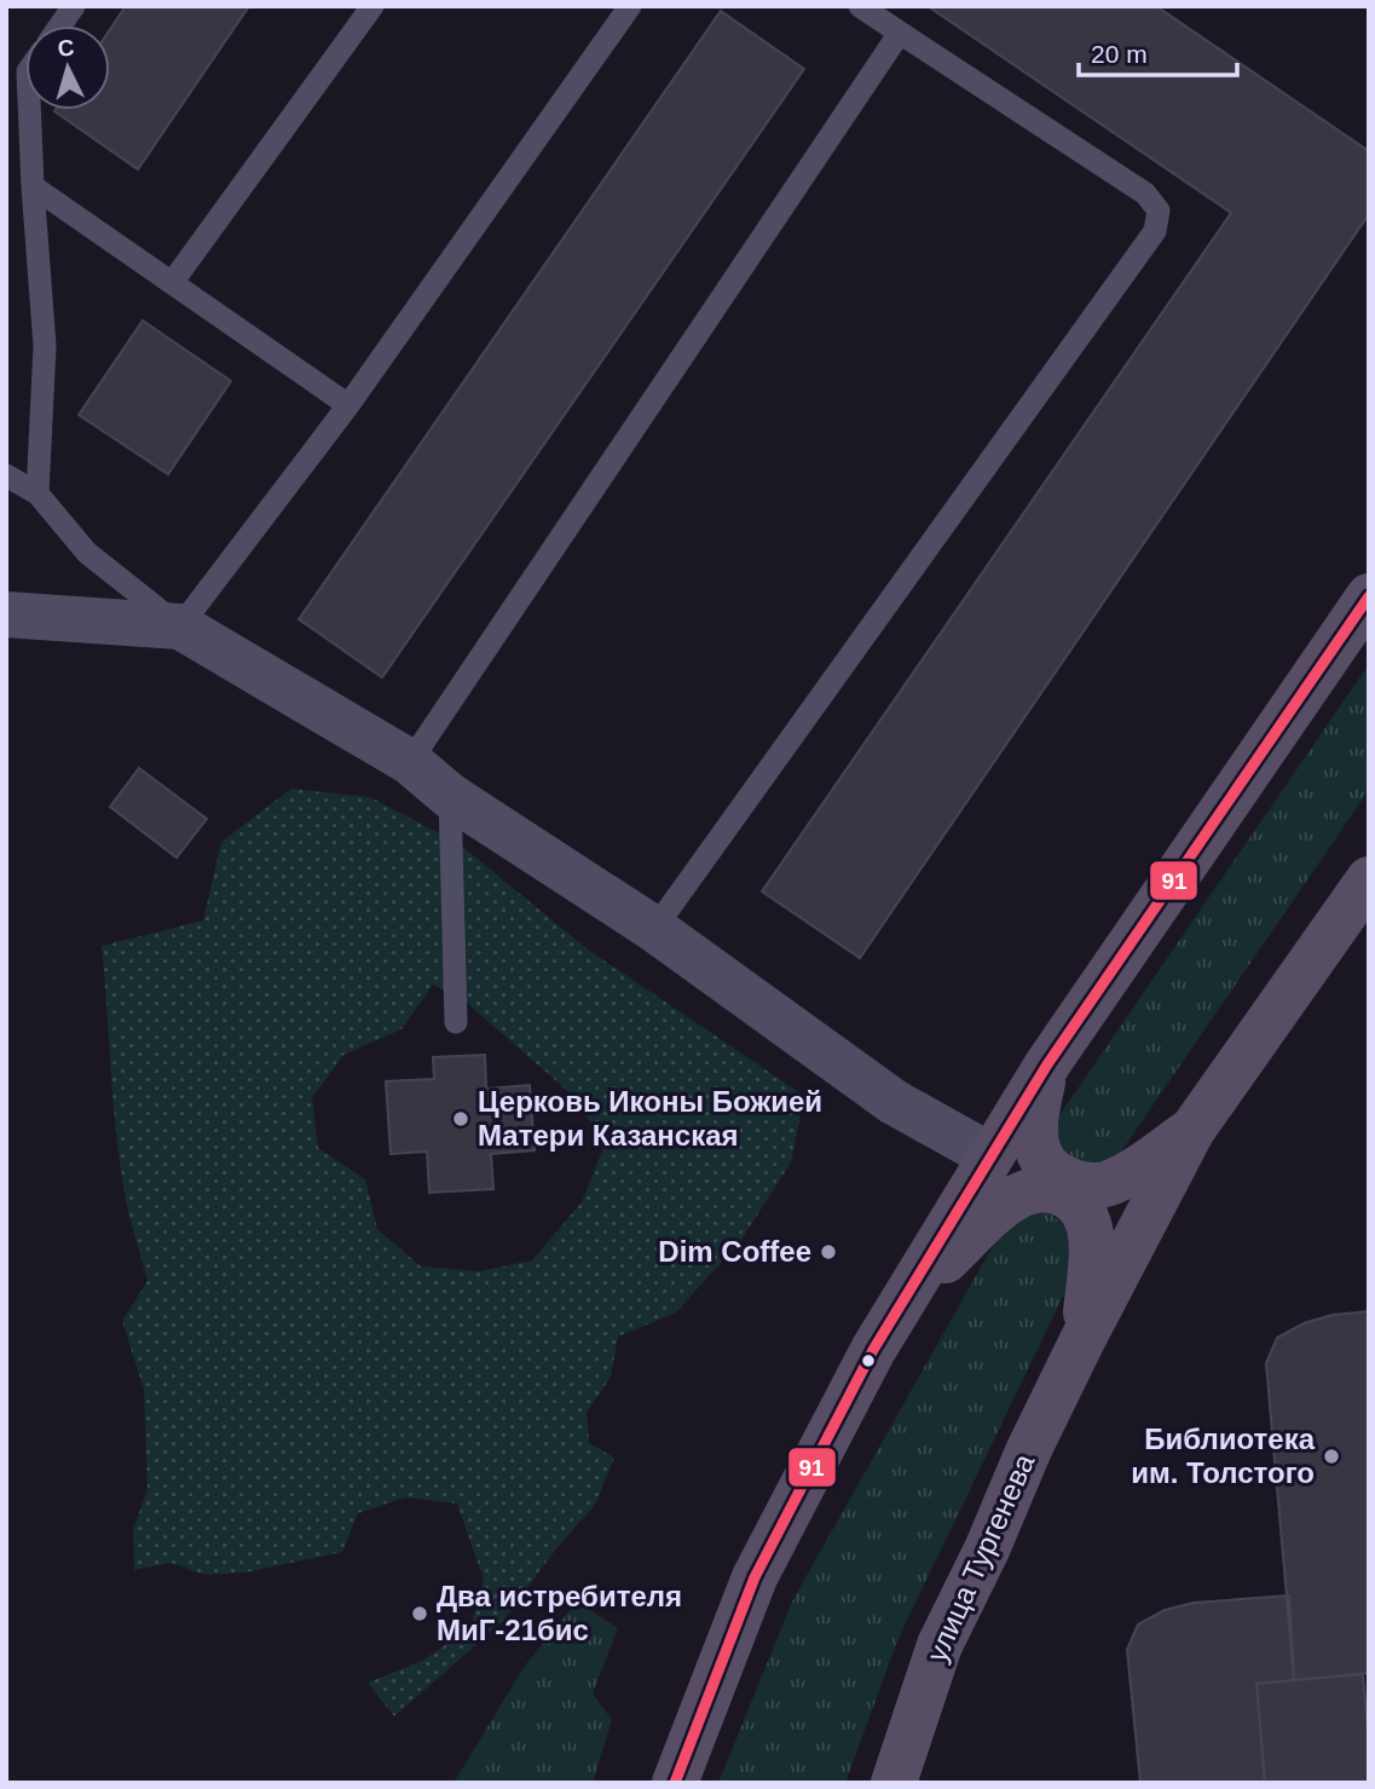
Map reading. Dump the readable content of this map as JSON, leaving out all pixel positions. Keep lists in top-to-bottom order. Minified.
{"streets":{"main road":["улица Тургенева"]},"places":["Церковь Иконы Божией Матери Казанская","Dim Coffee","Библиотека им. Толстого","Два истребителя МиГ-21бис"],"lines":["transit line 91"],"scale_bar":"20 m","north":"top"}
